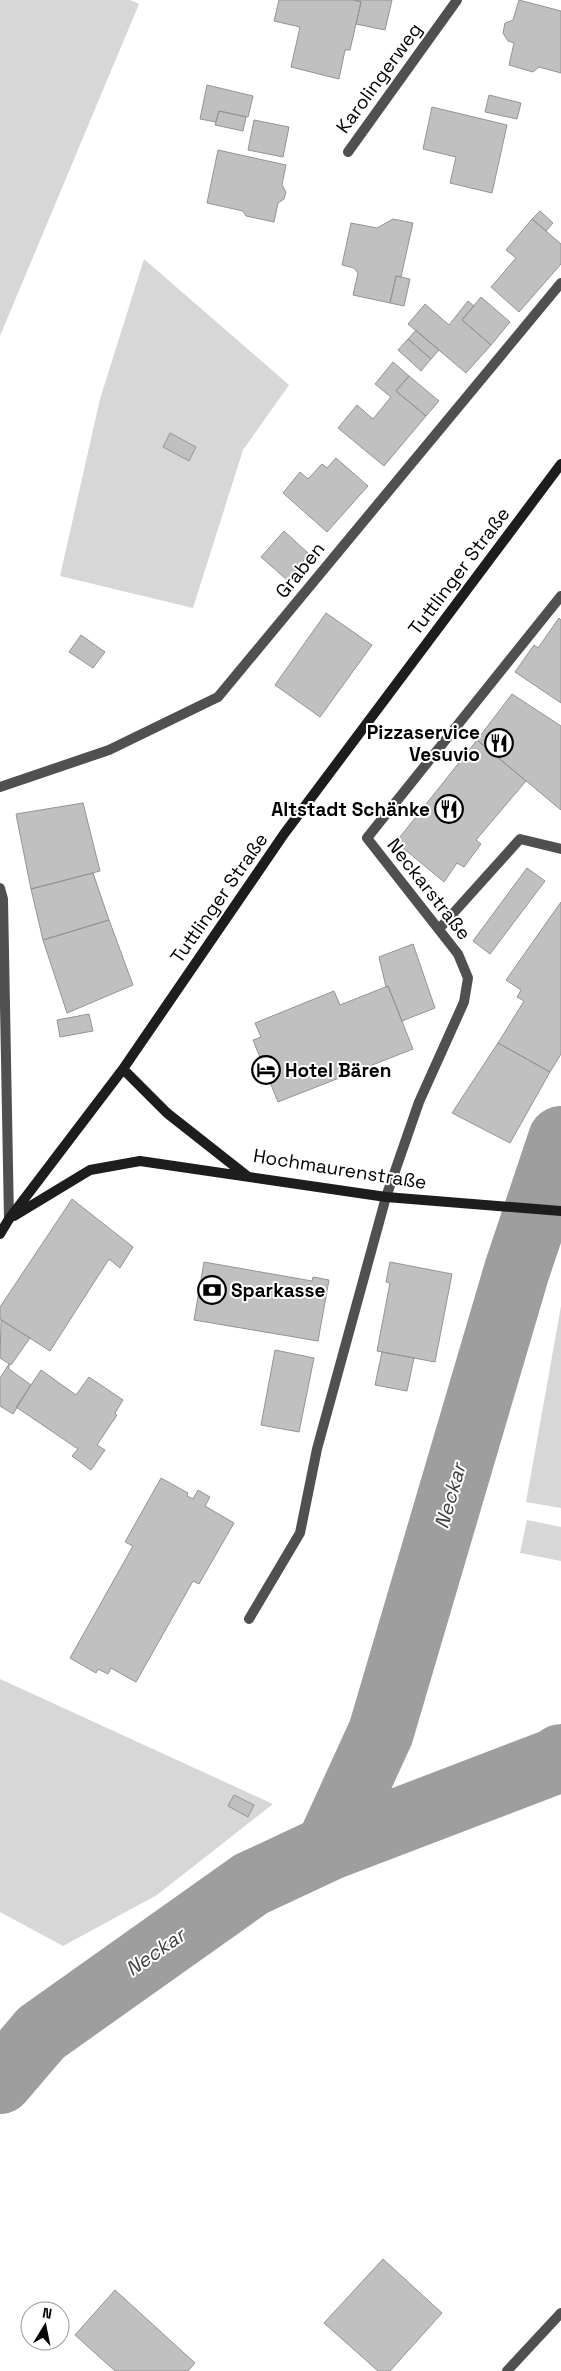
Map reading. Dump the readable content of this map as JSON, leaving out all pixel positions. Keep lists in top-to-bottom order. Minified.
{"streets":{"street":["Karolingerweg","Graben","Tuttlinger Straße","Neckarstraße","Hochmaurenstraße"]},"crossings":[["Tuttlinger Straße","Hochmaurenstraße"],["Neckarstraße","Hochmaurenstraße"]],"water":["Neckar"],"places":{"restaurant":["Pizzaservice Vesuvio","Altstadt Schänke"],"hotel":["Hotel Bären"],"bank":["Sparkasse"]},"north":"top"}
